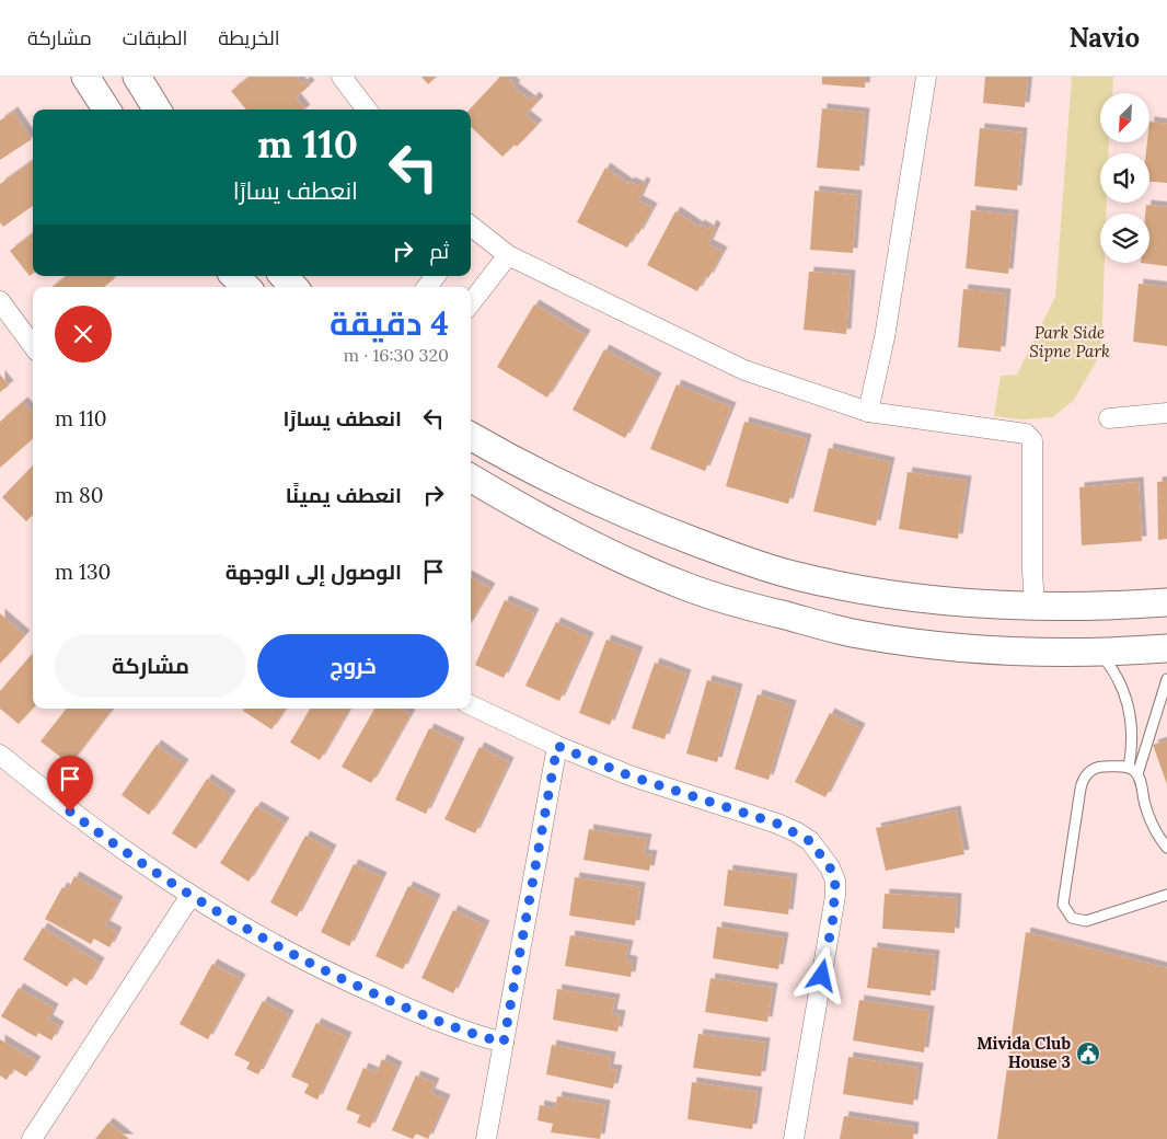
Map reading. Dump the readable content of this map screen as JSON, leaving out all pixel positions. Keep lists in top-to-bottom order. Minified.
{"parks":["Park Side Sipne Park"],"places":{"public building":["Mivida Club House 3"]},"north":"bottom left","page":{"header":"Navio","nav":["الخريطة","الطبقات","مشاركة"],"turn":["110 m","انعطف يسارًا"],"then":"ثم","heading":["4 دقيقة","320 m · 16:30"],"list":[{"name":"انعطف يسارًا","value":"110 m"},{"name":"انعطف يمينًا","value":"80 m"},{"name":"الوصول إلى الوجهة","value":"130 m"}],"buttons":["خروج","مشاركة"]}}
